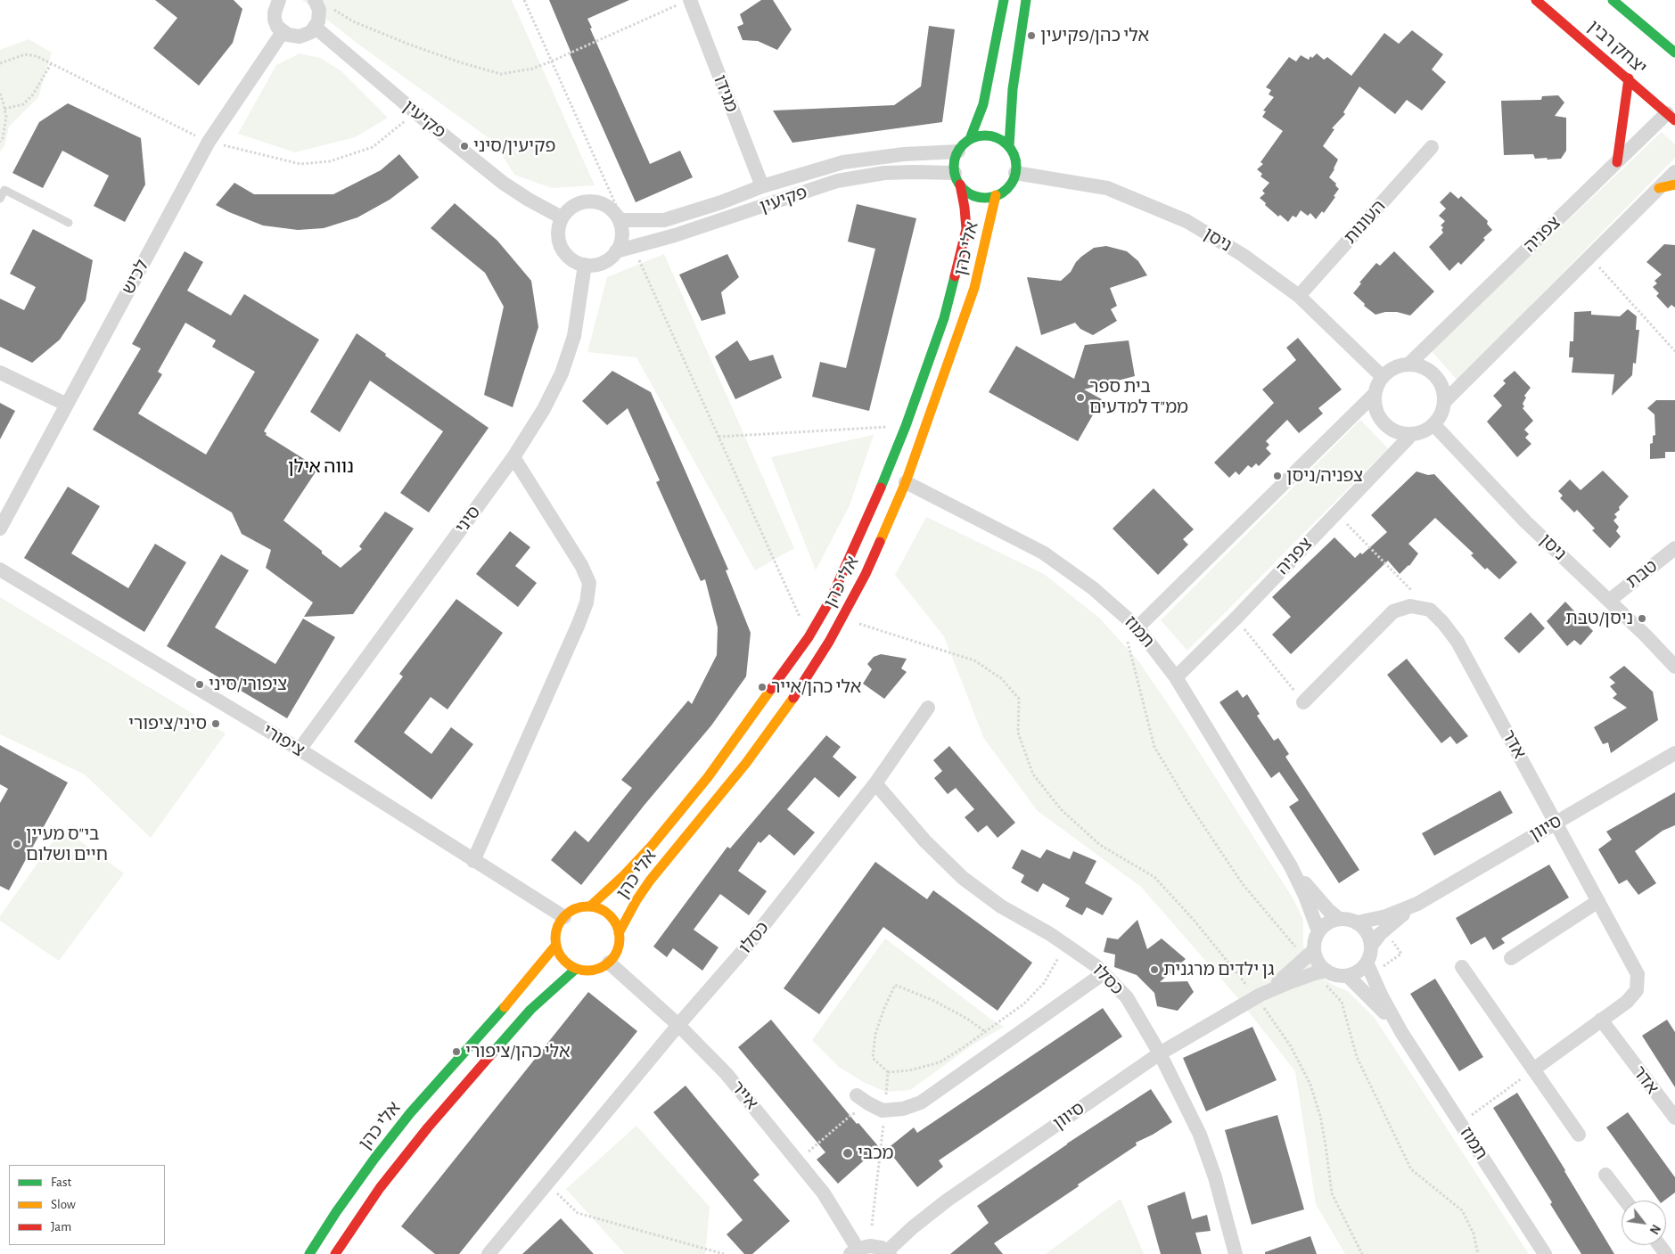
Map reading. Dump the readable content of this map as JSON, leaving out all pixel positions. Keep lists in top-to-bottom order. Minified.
{"streets":{"street":["יצחק רבין","מגידו","פקיעין","העונות","צפניה","ניסן","אלי כהן","לכיש","סיני","טבת","תמוז","ציפורי","אדר","סיוון","כסלו","אייר"]},"crossings":[["יצחק רבין","צפניה"],["מגידו","פקיעין"],["פקיעין","ניסן"],["פקיעין","אלי כהן"],["פקיעין","סיני"],["העונות","ניסן"],["צפניה","ניסן"],["צפניה","תמוז"],["ניסן","אלי כהן"],["ניסן","טבת"],["אלי כהן","תמוז"],["אלי כהן","ציפורי"],["אלי כהן","אייר"],["סיני","ציפורי"],["תמוז","סיוון"],["ציפורי","אייר"],["אדר","סיוון"],["סיוון","כסלו"],["כסלו","אייר"]],"districts":["נווה אילן"],"places":["אלי כהן/פקיעין","פקיעין/סיני","בית ספר ממ\"ד למדעים","צפניה/ניסן","ניסן/טבת","ציפורי/סיני","אלי כהן/אייר","סיני/ציפורי","בי\"ס מעיין חיים ושלום","גן ילדים מרגנית","אלי כהן/ציפורי","מכבי"],"legend":["Fast","Slow","Jam"],"north":"bottom right"}
